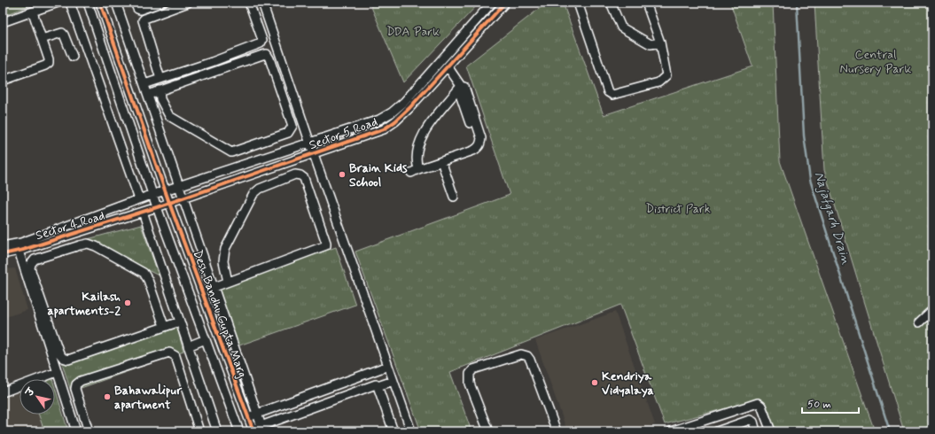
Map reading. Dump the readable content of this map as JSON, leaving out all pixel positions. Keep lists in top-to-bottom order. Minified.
{"streets":{"street":["Sector 5 Road","Sector 4 Road","Desh Bandhu Gupta Marg"]},"crossings":[["Sector 5 Road","Sector 4 Road"],["Sector 5 Road","Desh Bandhu Gupta Marg"]],"water":["Najafgarh Drain"],"parks":["DDA Park","Central Nursery Park","District Park"],"places":["Brain Kids School","Kailash apartments-2","Kendriya Vidyalaya","Bahawalipur apartment"],"scale_bar":"50 m","north":"top left"}
